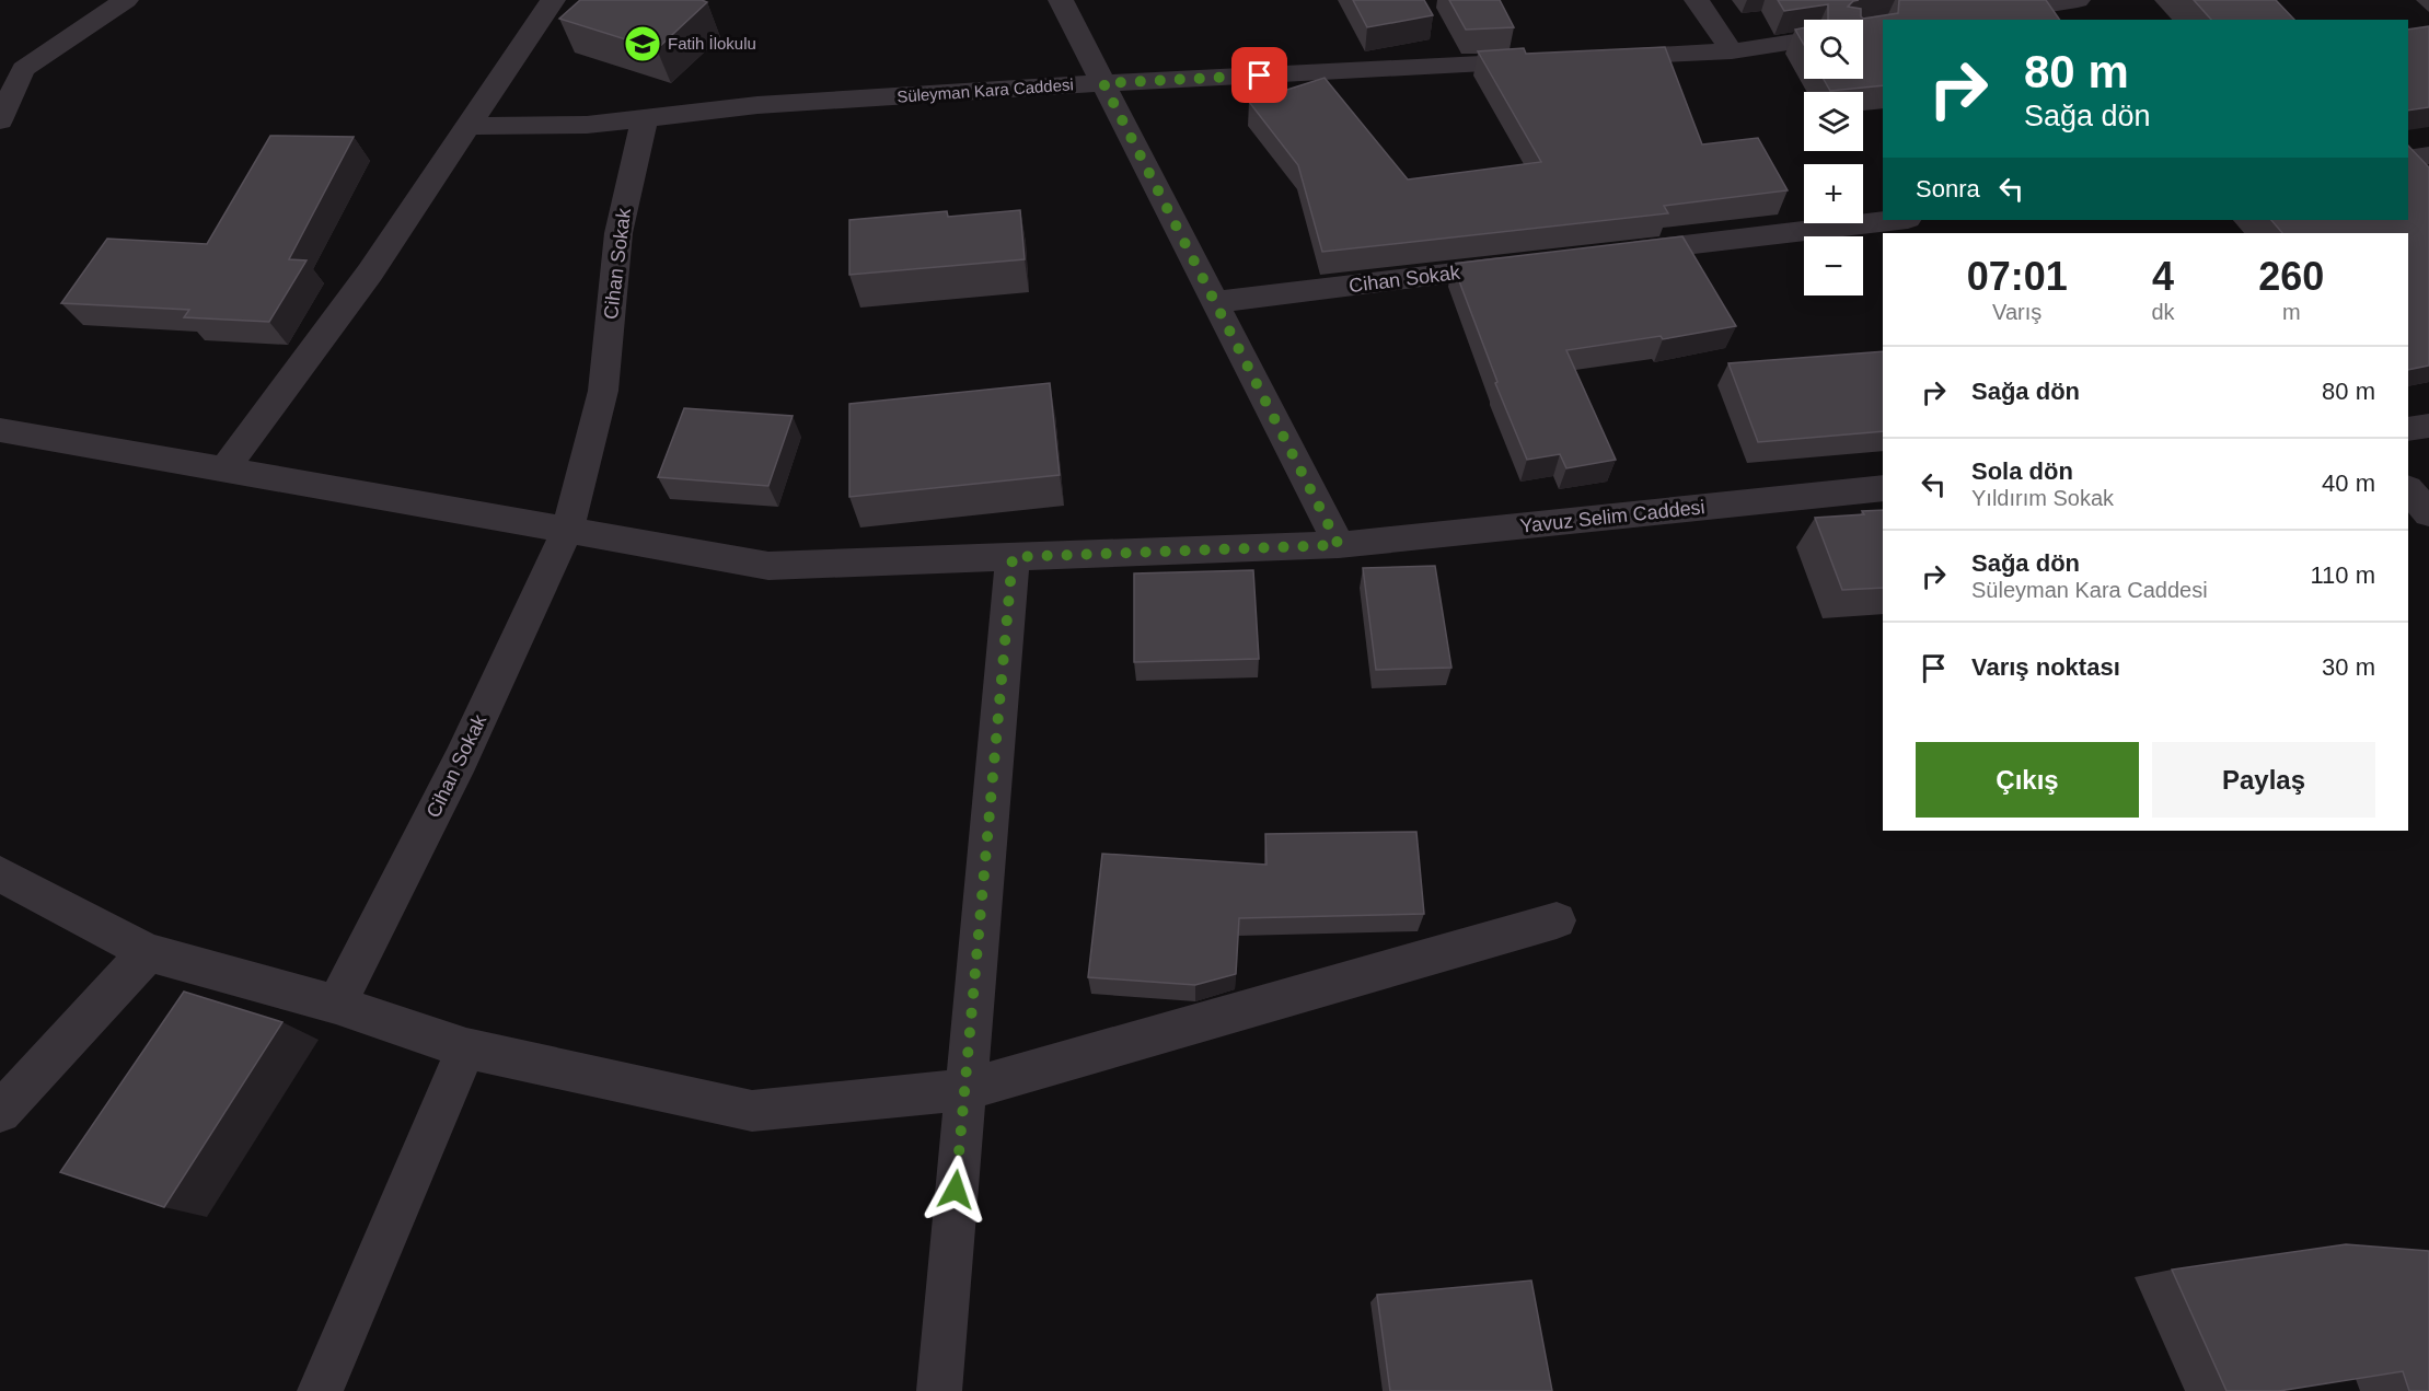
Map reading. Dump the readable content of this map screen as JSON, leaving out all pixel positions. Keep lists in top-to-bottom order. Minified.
{"streets":{"street":["Süleyman Kara Caddesi","Cihan Sokak","Yavuz Selim Caddesi"]},"crossings":[["Süleyman Kara Caddesi","Cihan Sokak"],["Cihan Sokak","Yavuz Selim Caddesi"]],"places":{"school or university":["Fatih İlokulu"]},"page":{"map_buttons":["+","−"],"turn":["80 m","Sağa dön"],"then":"Sonra","eta":["07:01","Varış","4","dk","260","m"],"list":[{"name":"Sağa dön","value":"80 m"},{"name":"Sola dön","note":"Yıldırım Sokak","value":"40 m"},{"name":"Sağa dön","note":"Süleyman Kara Caddesi","value":"110 m"},{"name":"Varış noktası","value":"30 m"}],"buttons":["Çıkış","Paylaş"]}}
